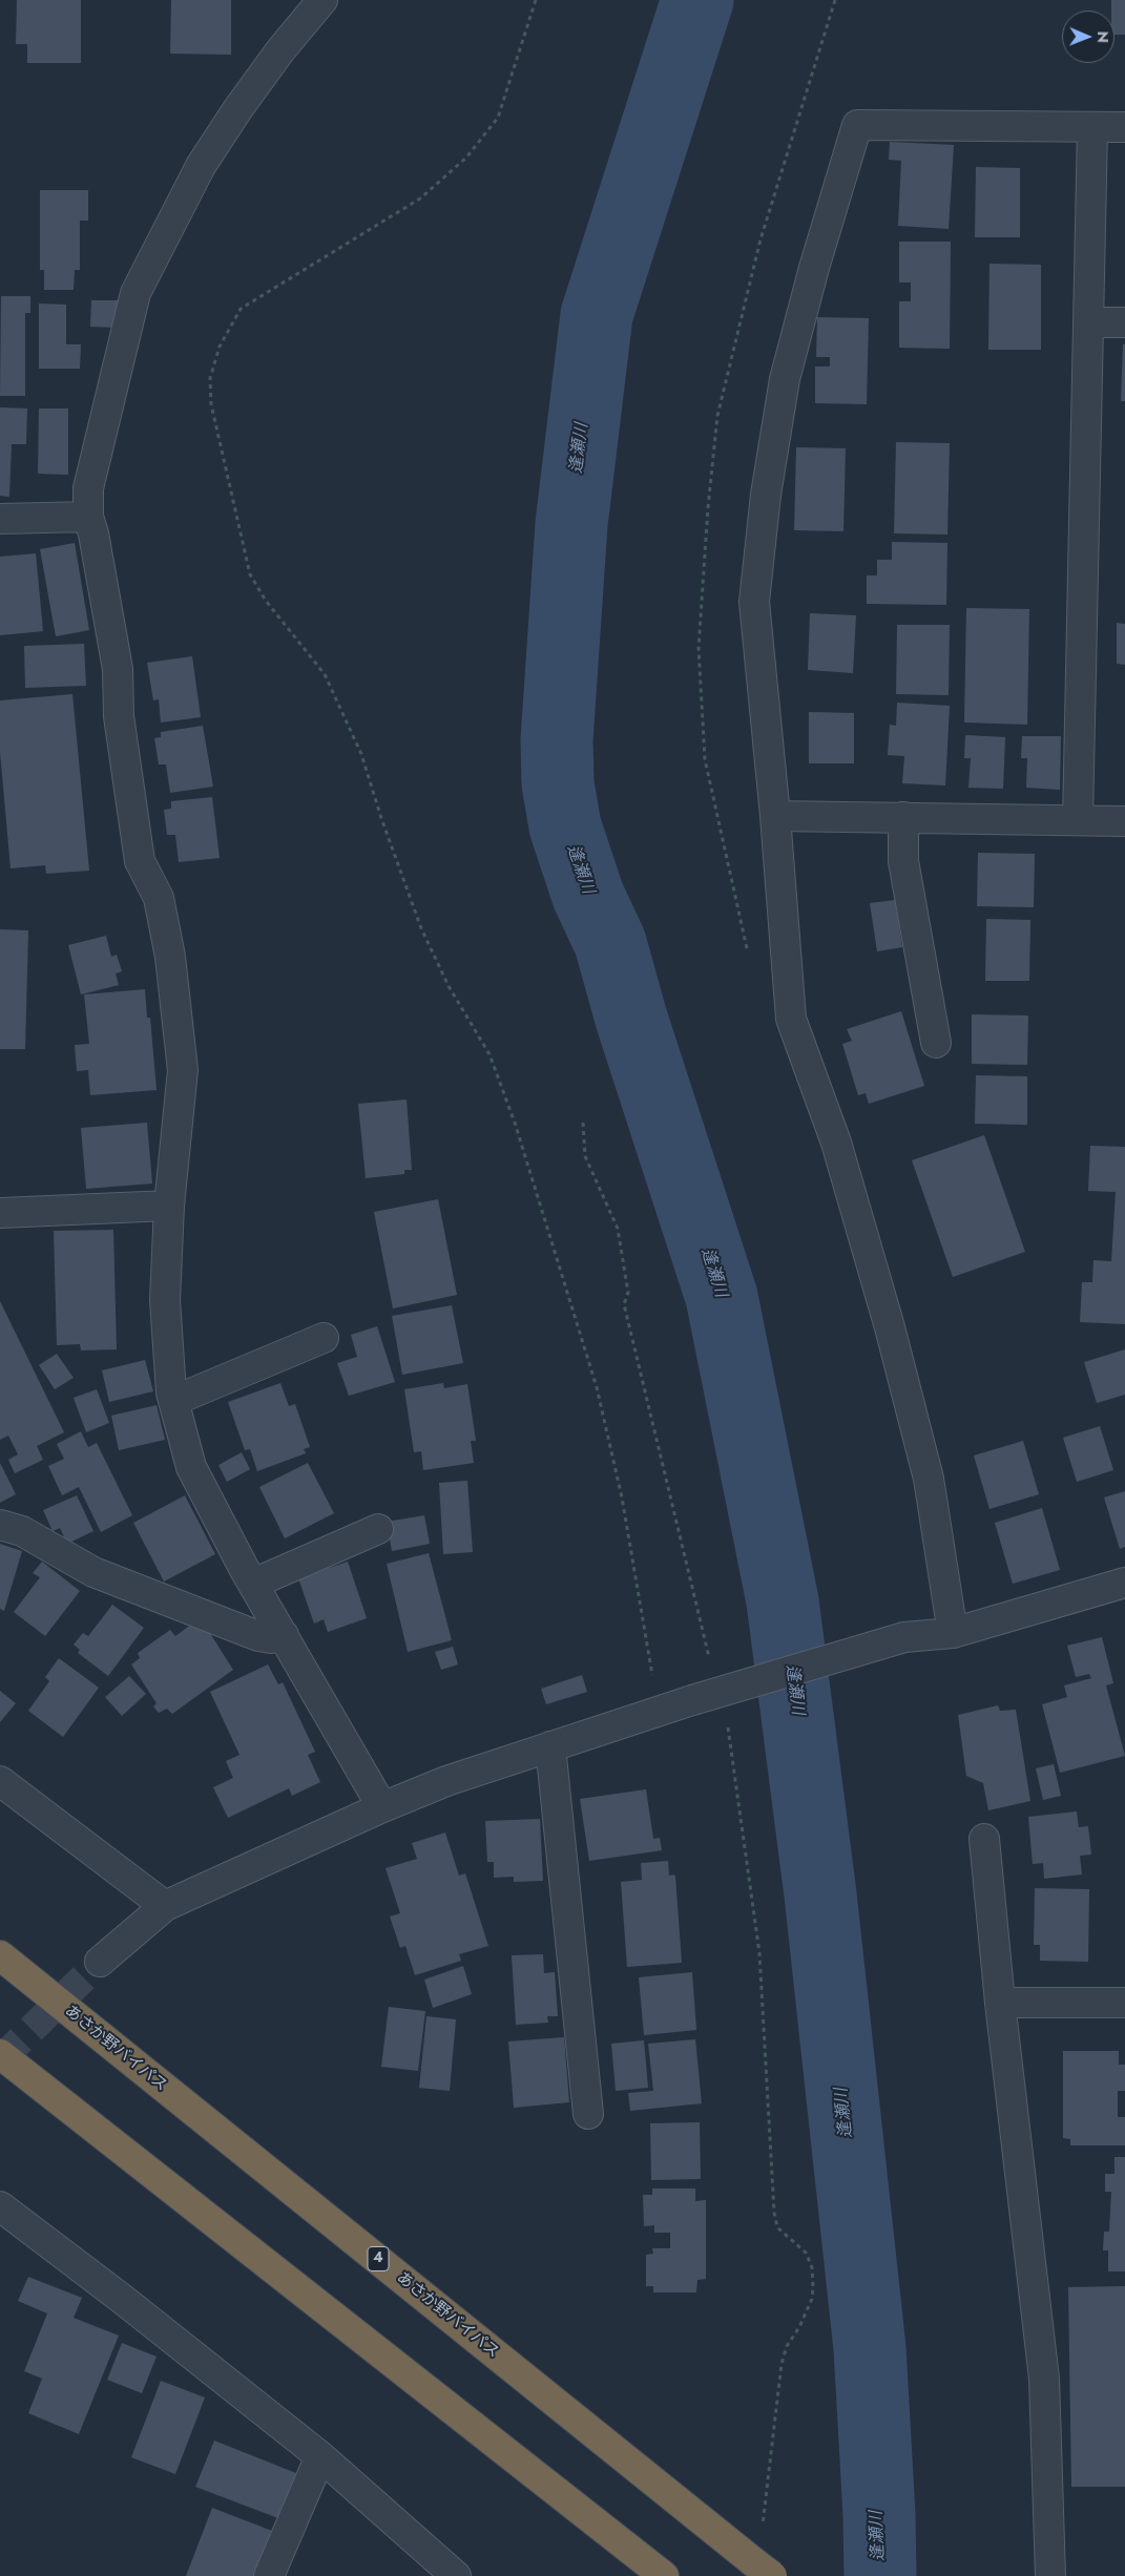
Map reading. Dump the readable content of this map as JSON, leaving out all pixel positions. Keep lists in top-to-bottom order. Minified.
{"streets":{"highway":["あさか野バイパス","4"]},"water":["逢瀬川"],"north":"right"}
